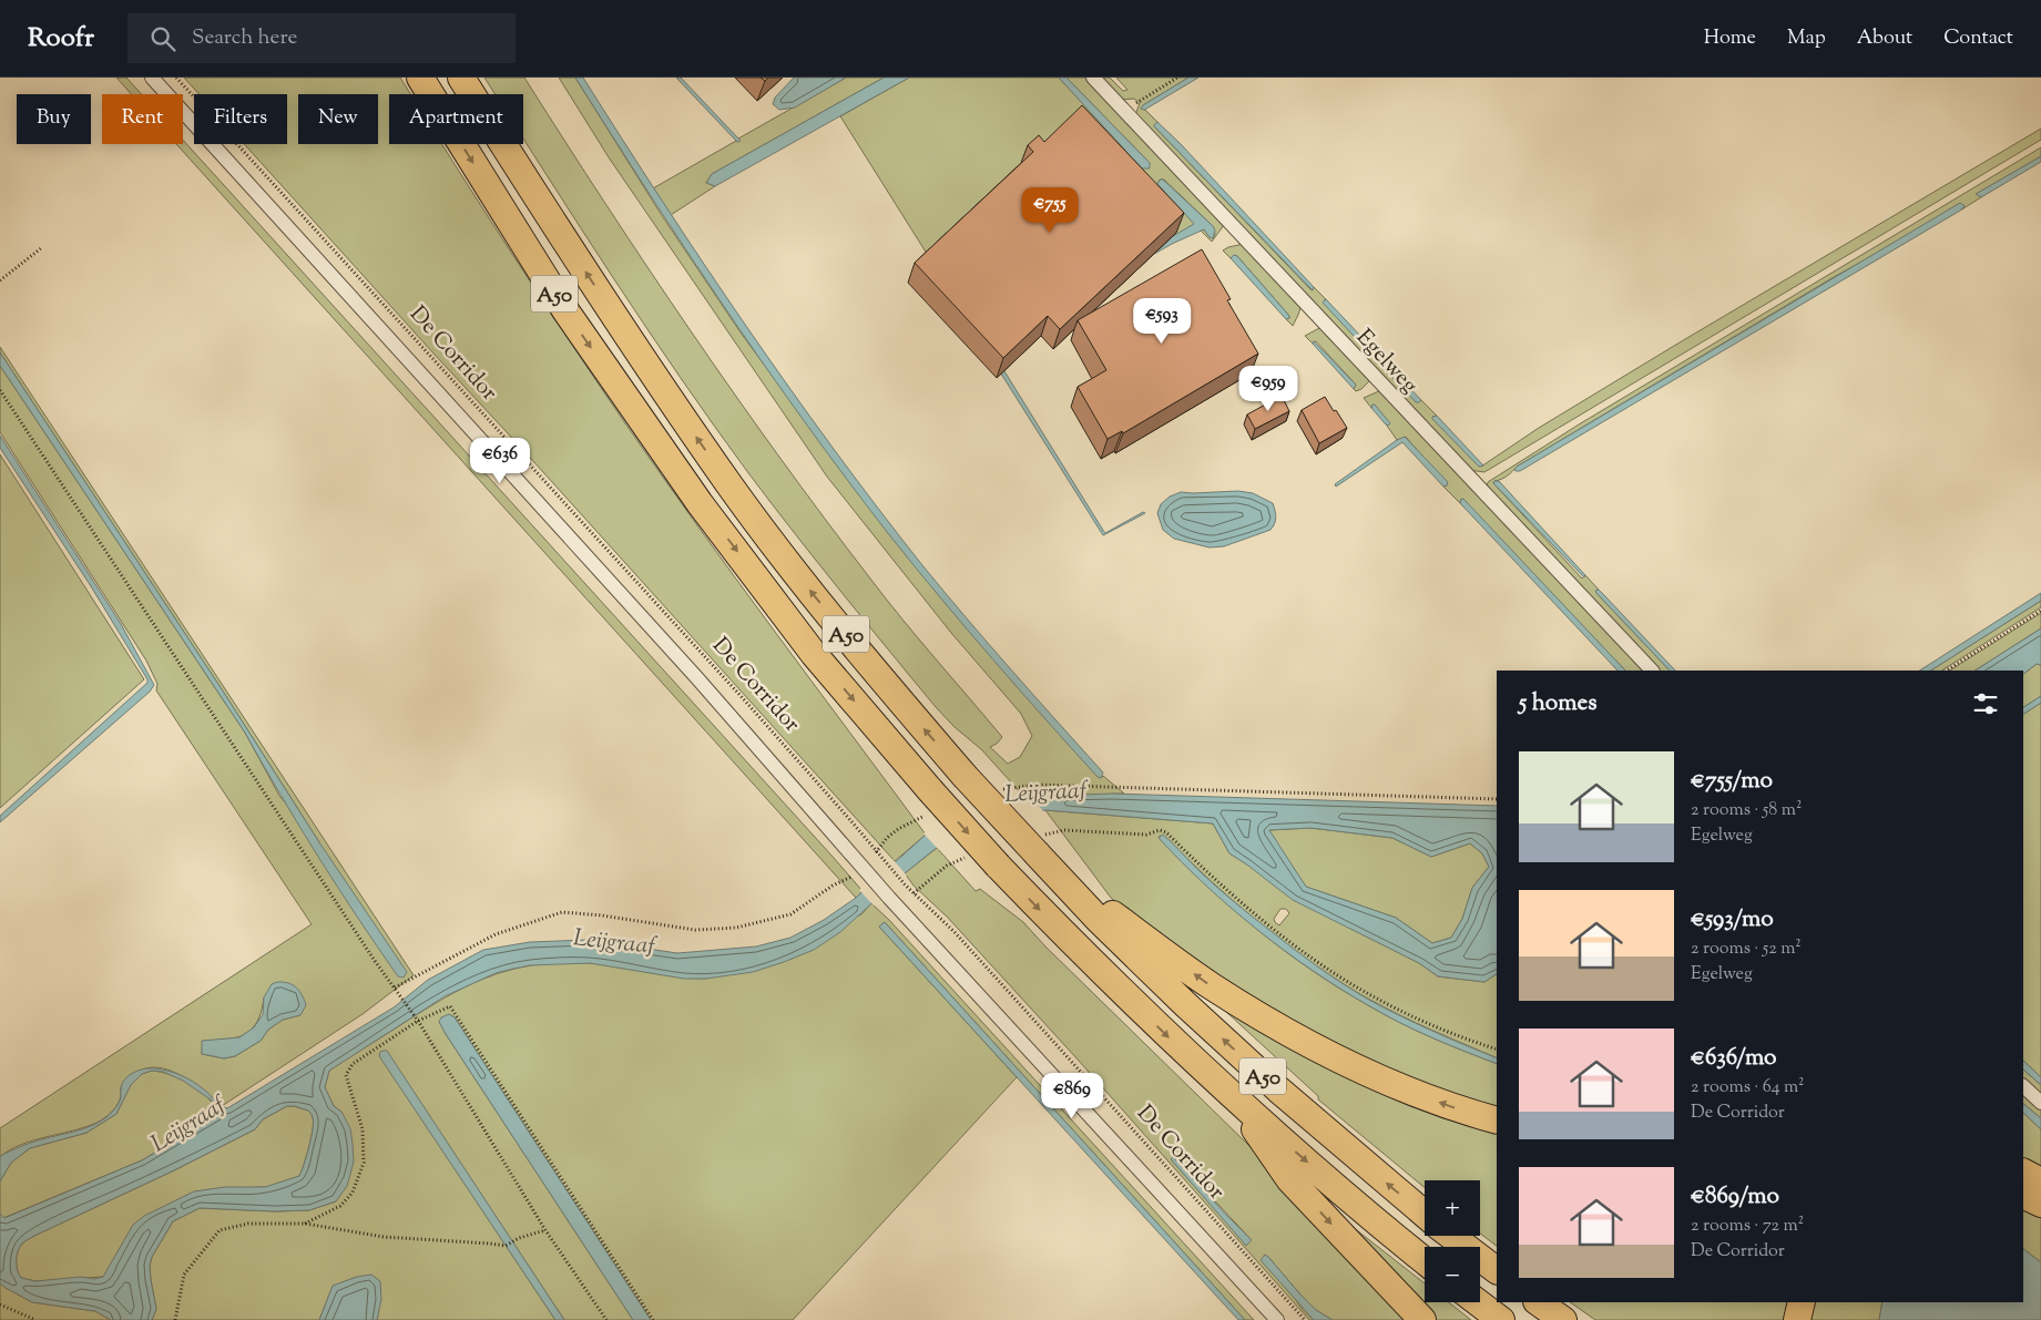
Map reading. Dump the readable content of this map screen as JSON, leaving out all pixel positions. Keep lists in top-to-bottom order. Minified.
{"streets":{"highway":["A50"],"street":["De Corridor","Egelweg"]},"water":["Leijgraaf"],"page":{"header":"Roofr","search":"Search here","nav":["Home","Map","About","Contact"],"chip":["Buy","Rent","Filters","New","Apartment"],"price":["€755","€593","€959","€636","€869"],"heading":"5 homes","list":[{"name":"€755/mo","note":"2 rooms · 58 m² · Egelweg"},{"name":"€593/mo","note":"2 rooms · 52 m² · Egelweg"},{"name":"€636/mo","note":"2 rooms · 64 m² · De Corridor"},{"name":"€869/mo","note":"2 rooms · 72 m² · De Corridor"}],"map_buttons":["+","−"]}}
